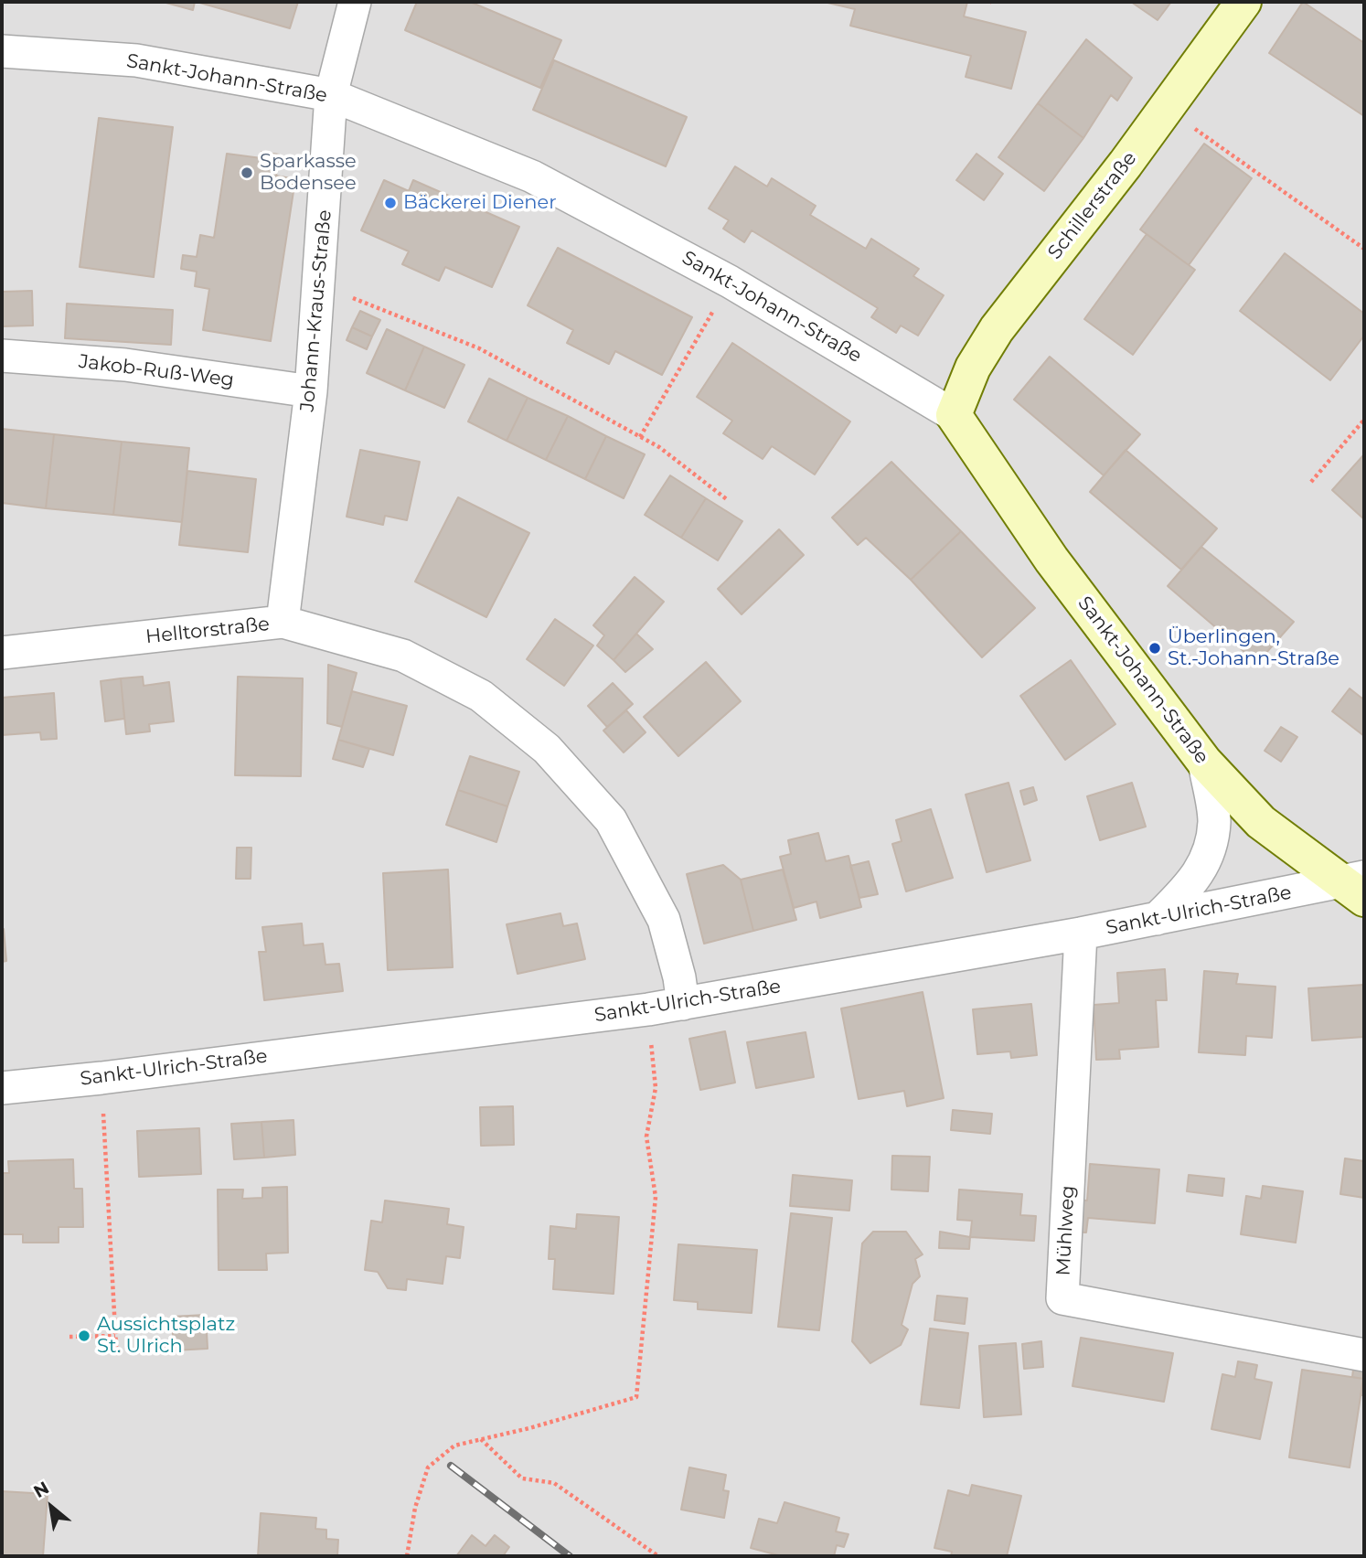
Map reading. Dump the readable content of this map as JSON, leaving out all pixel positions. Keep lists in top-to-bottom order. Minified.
{"streets":{"street":["Sankt-Johann-Straße","Schillerstraße","Johann-Kraus-Straße","Jakob-Ruß-Weg","Helltorstraße","Sankt-Ulrich-Straße","Mühlweg"]},"crossings":[["Sankt-Johann-Straße","Schillerstraße"],["Sankt-Johann-Straße","Johann-Kraus-Straße"],["Sankt-Johann-Straße","Sankt-Ulrich-Straße"],["Johann-Kraus-Straße","Jakob-Ruß-Weg"],["Johann-Kraus-Straße","Helltorstraße"],["Helltorstraße","Sankt-Ulrich-Straße"],["Sankt-Ulrich-Straße","Mühlweg"]],"places":["Sparkasse Bodensee","Bäckerei Diener","Überlingen, St.-Johann-Straße","Aussichtsplatz St. Ulrich"],"north":"top left"}
